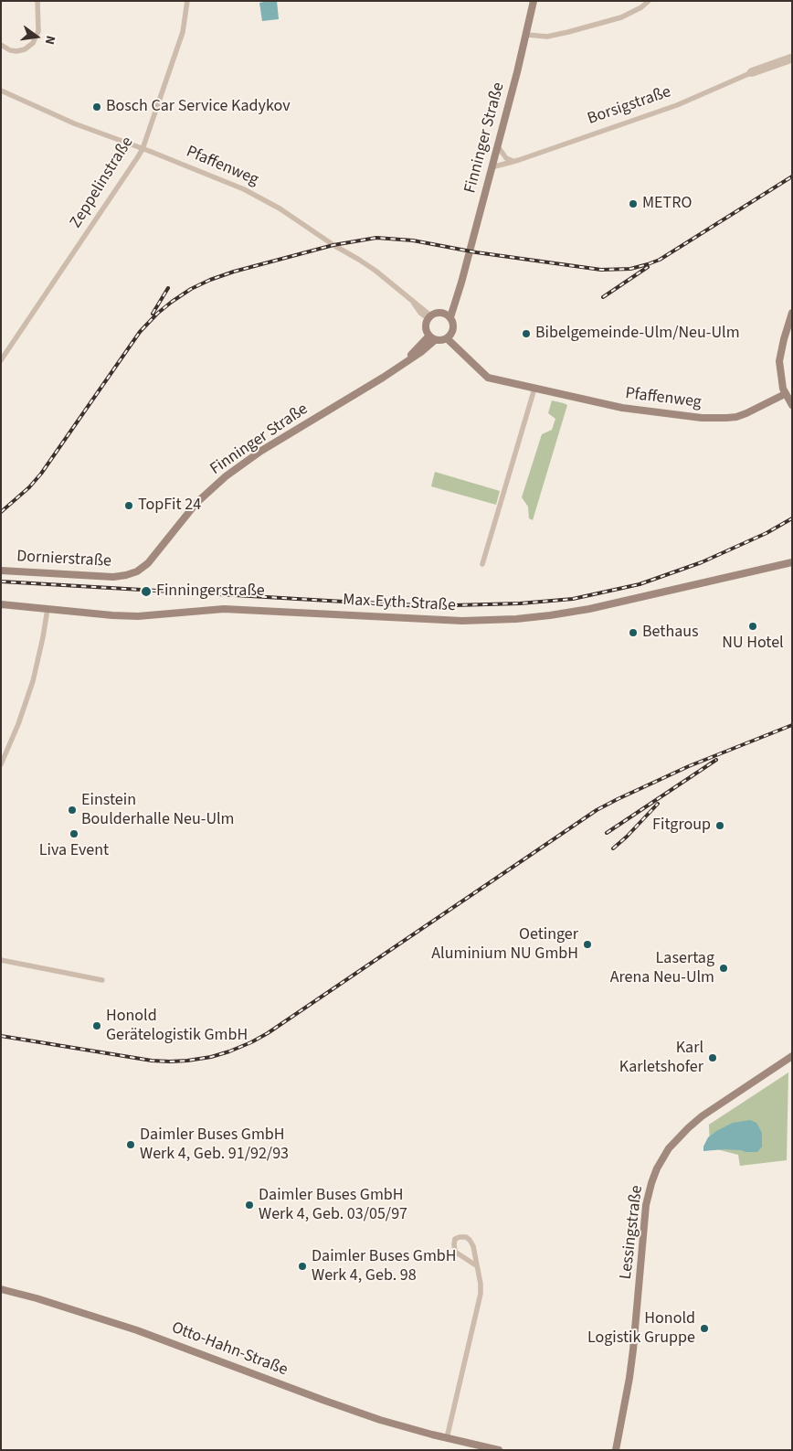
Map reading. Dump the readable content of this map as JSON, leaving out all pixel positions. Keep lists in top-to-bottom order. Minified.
{"streets":{"street":["Borsigstraße","Finninger Straße","Pfaffenweg","Zeppelinstraße","Dornierstraße","Max-Eyth-Straße","Lessingstraße","Otto-Hahn-Straße"]},"crossings":[["Borsigstraße","Finninger Straße"],["Finninger Straße","Pfaffenweg"],["Finninger Straße","Dornierstraße"],["Pfaffenweg","Zeppelinstraße"]],"places":["Bosch Car Service Kadykov","METRO","Bibelgemeinde-Ulm/Neu-Ulm","TopFit 24","Finningerstraße","NU Hotel","Bethaus","Einstein Boulderhalle Neu-Ulm","Fitgroup","Liva Event","Oetinger Aluminium NU GmbH","Lasertag Arena Neu-Ulm","Honold Gerätelogistik GmbH","Karl Karletshofer","Daimler Buses GmbH Werk 4, Geb. 91/92/93","Daimler Buses GmbH Werk 4, Geb. 03/05/97","Daimler Buses GmbH Werk 4, Geb. 98","Honold Logistik Gruppe"],"north":"right"}
